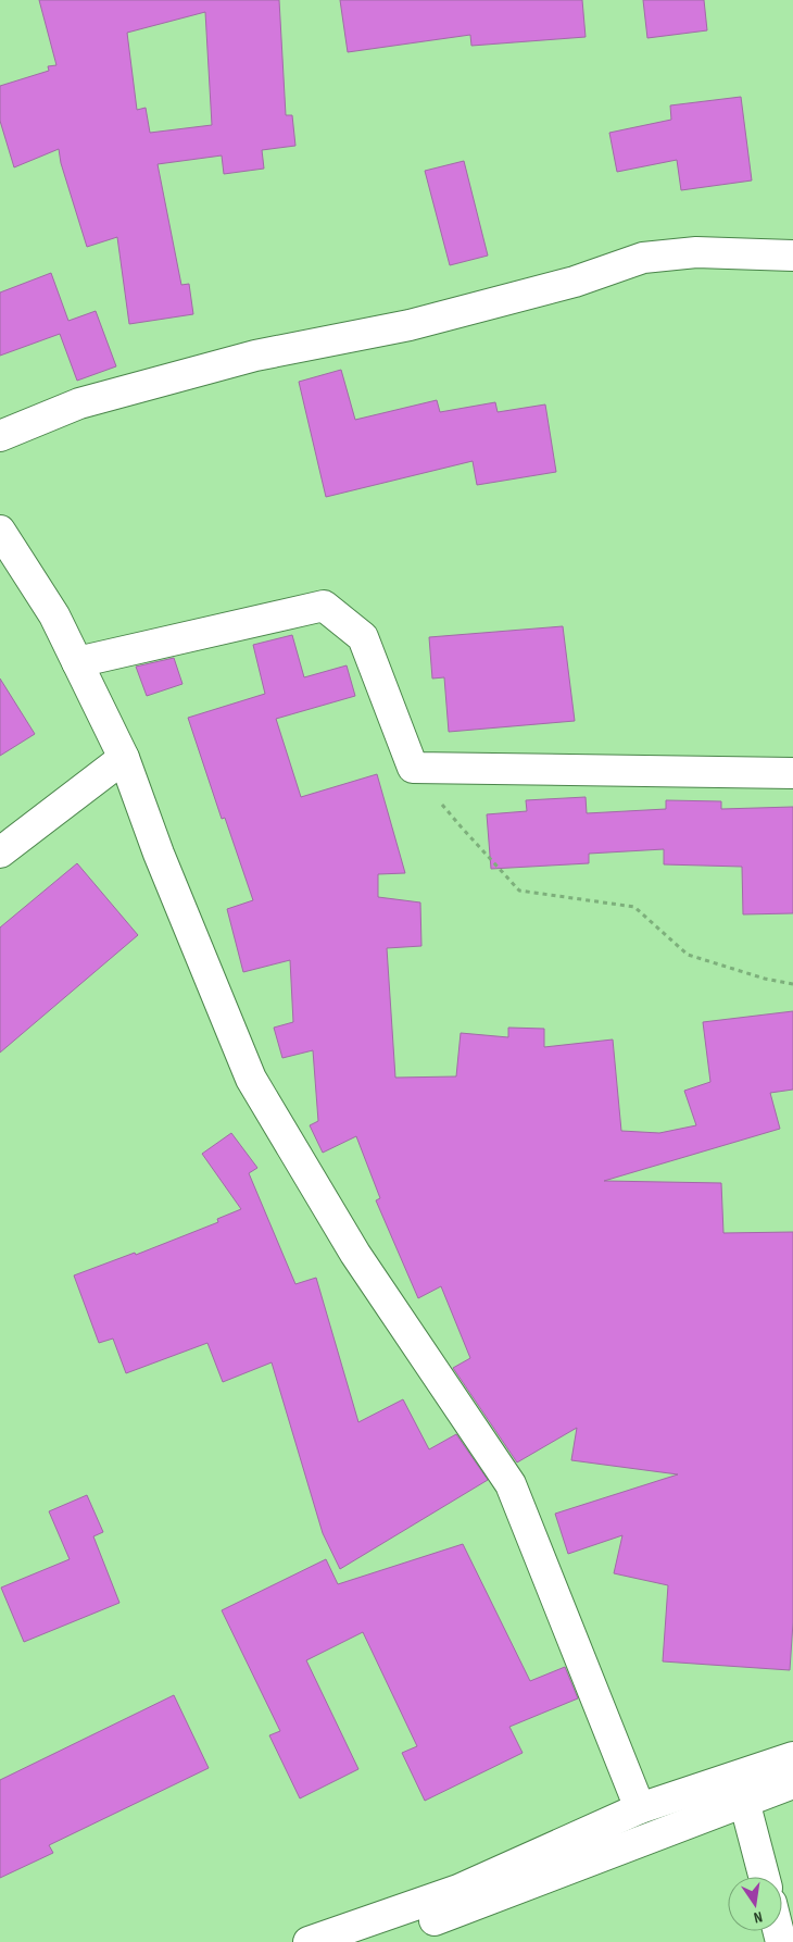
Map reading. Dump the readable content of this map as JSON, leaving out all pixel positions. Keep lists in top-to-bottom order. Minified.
{"north":"bottom"}
